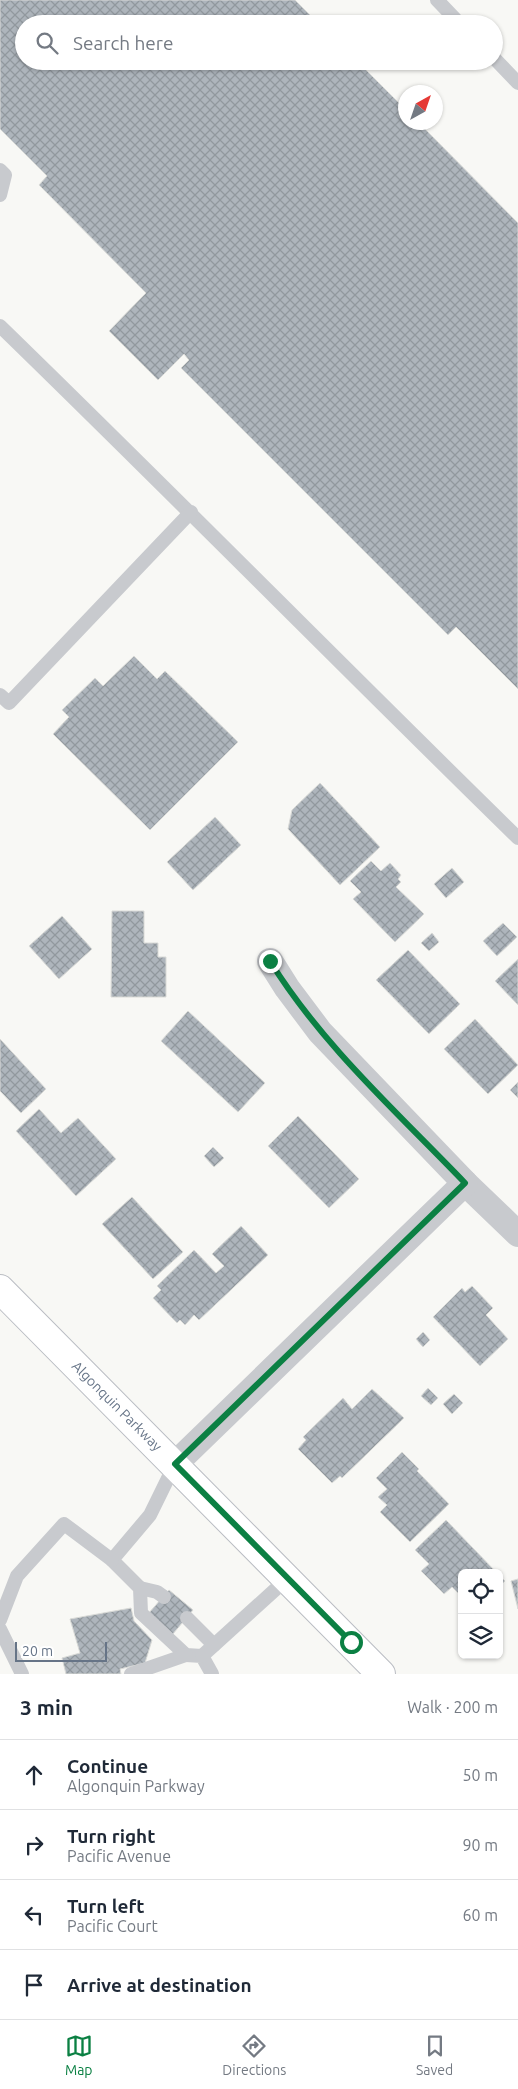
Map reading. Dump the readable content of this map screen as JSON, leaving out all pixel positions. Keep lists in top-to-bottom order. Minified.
{"streets":{"main road":["Algonquin Parkway"]},"scale_bar":"20 m","north":"top right","page":{"search":"Search here","scale":"20 m","heading":["3 min","Walk · 200 m"],"list":[["Continue","Algonquin Parkway","50 m"],["Turn right","Pacific Avenue","90 m"],["Turn left","Pacific Court","60 m"],"Arrive at destination"],"nav":["Map","Directions","Saved"]}}
